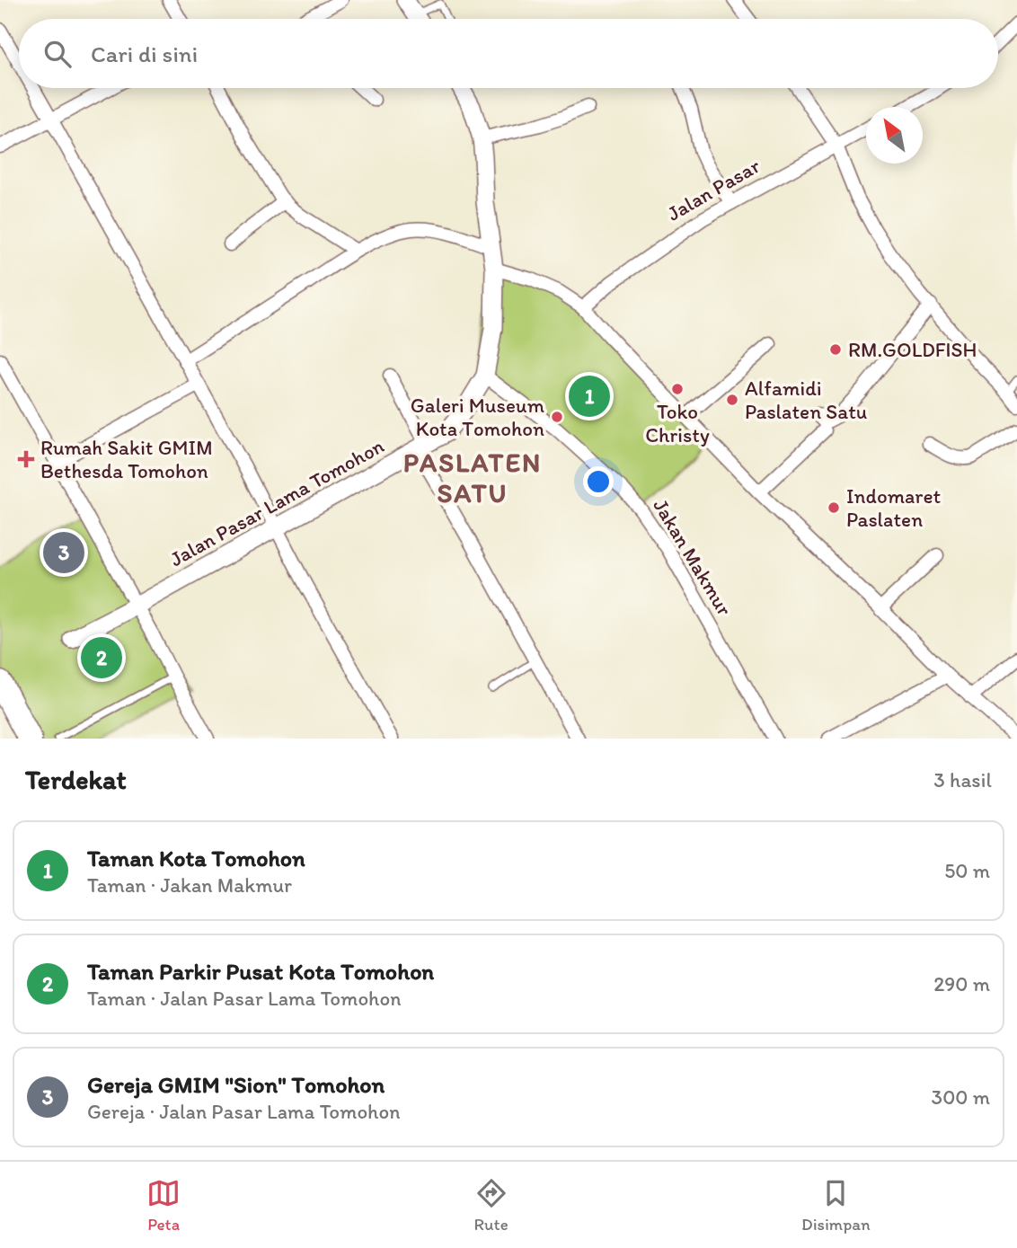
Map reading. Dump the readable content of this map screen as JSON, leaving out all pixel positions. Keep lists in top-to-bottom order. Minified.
{"streets":{"street":["Jalan Pasar","Jalan Pasar Lama Tomohon","Jakan Makmur"]},"crossings":[["Jalan Pasar Lama Tomohon","Jakan Makmur"]],"districts":["PASLATEN SATU"],"places":{"other":["RM.GOLDFISH","Toko Christy","Alfamidi Paslaten Satu","Galeri Museum Kota Tomohon","Indomaret Paslaten"],"health":["Rumah Sakit GMIM Bethesda Tomohon"]},"north":"top left","page":{"search":"Cari di sini","pins":["1","3","2"],"heading":["Terdekat","3 hasil"],"list":[{"mark":"1","name":"Taman Kota Tomohon","note":"Taman · Jakan Makmur","value":"50 m"},{"mark":"2","name":"Taman Parkir Pusat Kota Tomohon","note":"Taman · Jalan Pasar Lama Tomohon","value":"290 m"},{"mark":"3","name":"Gereja GMIM \"Sion\" Tomohon","note":"Gereja · Jalan Pasar Lama Tomohon","value":"300 m"}],"nav":["Peta","Rute","Disimpan"]}}
